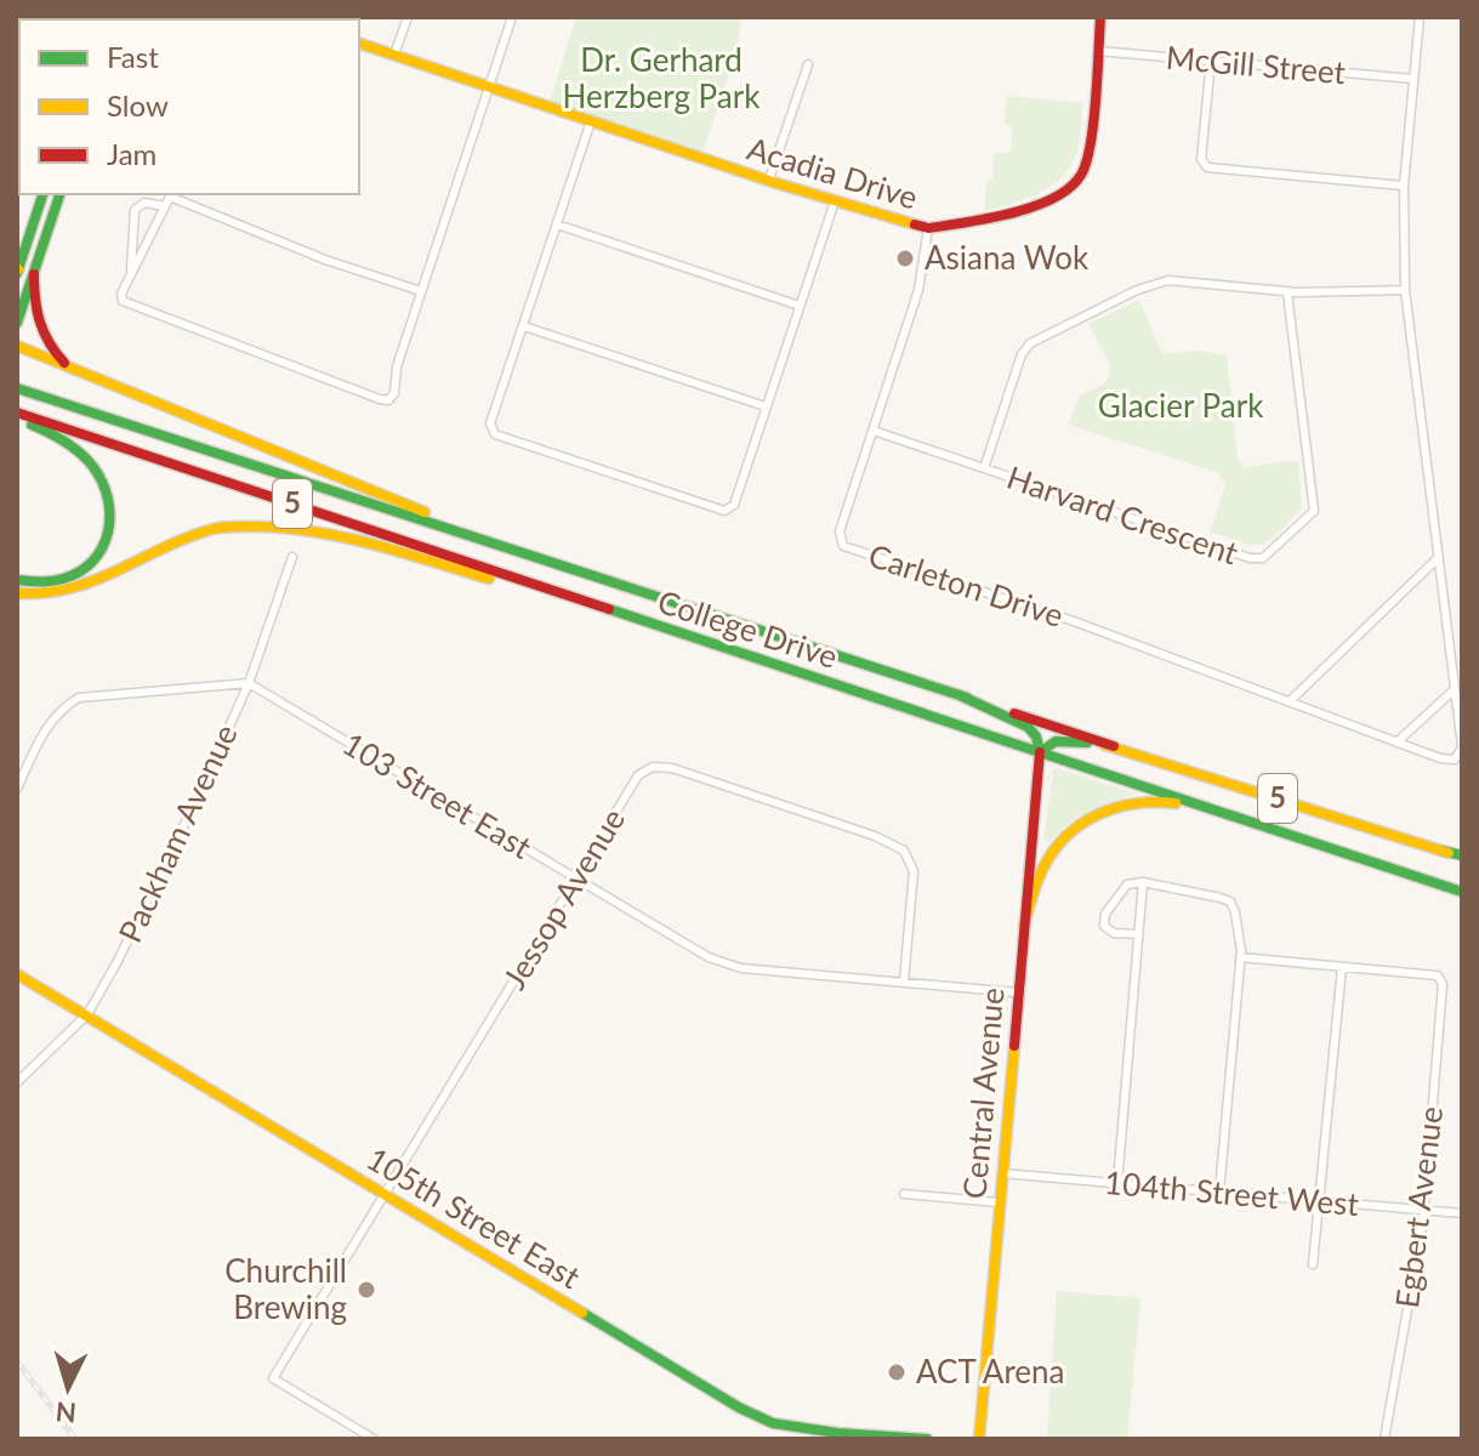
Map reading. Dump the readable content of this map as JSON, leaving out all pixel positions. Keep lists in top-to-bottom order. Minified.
{"streets":{"main road":["Acadia Drive","5","College Drive","Central Avenue","105th Street East"],"street":["McGill Street","Harvard Crescent","Carleton Drive","103 Street East","Packham Avenue","Jessop Avenue","104th Street West","Egbert Avenue"]},"crossings":[["McGill Street","Acadia Drive"],["McGill Street","Carleton Drive"],["Acadia Drive","Carleton Drive"],["Harvard Crescent","Carleton Drive"],["College Drive","Central Avenue"],["103 Street East","Packham Avenue"],["103 Street East","Jessop Avenue"],["103 Street East","Central Avenue"],["Packham Avenue","105th Street East"],["Jessop Avenue","105th Street East"],["Central Avenue","104th Street West"],["104th Street West","Egbert Avenue"]],"parks":["Dr. Gerhard Herzberg Park","Glacier Park"],"places":["Asiana Wok","Churchill Brewing","ACT Arena"],"legend":["Fast","Slow","Jam"],"north":"bottom"}
